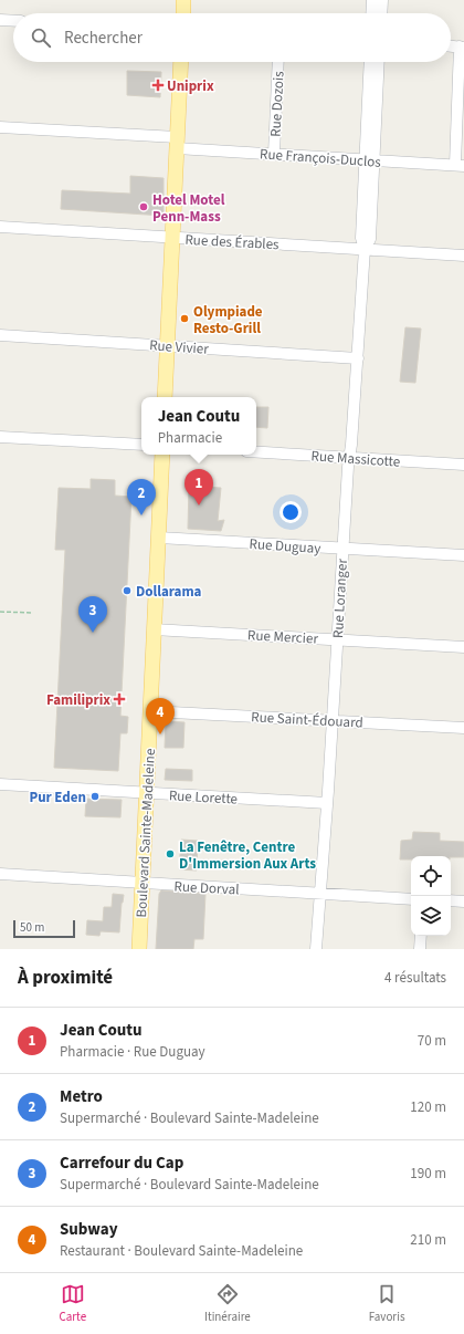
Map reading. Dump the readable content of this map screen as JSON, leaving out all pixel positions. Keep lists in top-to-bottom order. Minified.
{"streets":{"main road":["Boulevard Sainte-Madeleine"],"street":["Rue Dozois","Rue François-Duclos","Rue des Érables","Rue Vivier","Rue Massicotte","Rue Duguay","Rue Loranger","Rue Mercier","Rue Saint-Édouard","Rue Lorette","Rue Dorval"]},"crossings":[["Rue Dozois","Rue François-Duclos"],["Rue François-Duclos","Rue Loranger"],["Rue des Érables","Rue Loranger"],["Rue Vivier","Rue Loranger"],["Rue Massicotte","Rue Loranger"],["Rue Duguay","Rue Loranger"],["Rue Duguay","Boulevard Sainte-Madeleine"],["Rue Loranger","Rue Mercier"],["Rue Loranger","Rue Saint-Édouard"],["Rue Loranger","Rue Lorette"],["Rue Loranger","Rue Dorval"],["Rue Mercier","Boulevard Sainte-Madeleine"],["Rue Saint-Édouard","Boulevard Sainte-Madeleine"],["Rue Lorette","Boulevard Sainte-Madeleine"],["Boulevard Sainte-Madeleine","Rue Dorval"]],"places":{"health":["Uniprix","Familiprix"],"other":["Hotel Motel Penn-Mass","Olympiade Resto-Grill","Dollarama","Pur Eden","La Fenêtre, Centre D'Immersion Aux Arts"]},"scale_bar":"50 m","page":{"search":"Rechercher","popup":["Jean Coutu","Pharmacie"],"pins":["1","2","3","4"],"scale":"50 m","heading":["À proximité","4 résultats"],"list":[{"mark":"1","name":"Jean Coutu","note":"Pharmacie · Rue Duguay","value":"70 m"},{"mark":"2","name":"Metro","note":"Supermarché · Boulevard Sainte-Madeleine","value":"120 m"},{"mark":"3","name":"Carrefour du Cap","note":"Supermarché · Boulevard Sainte-Madeleine","value":"190 m"},{"mark":"4","name":"Subway","note":"Restaurant · Boulevard Sainte-Madeleine","value":"210 m"}],"nav":["Carte","Itinéraire","Favoris"]}}
